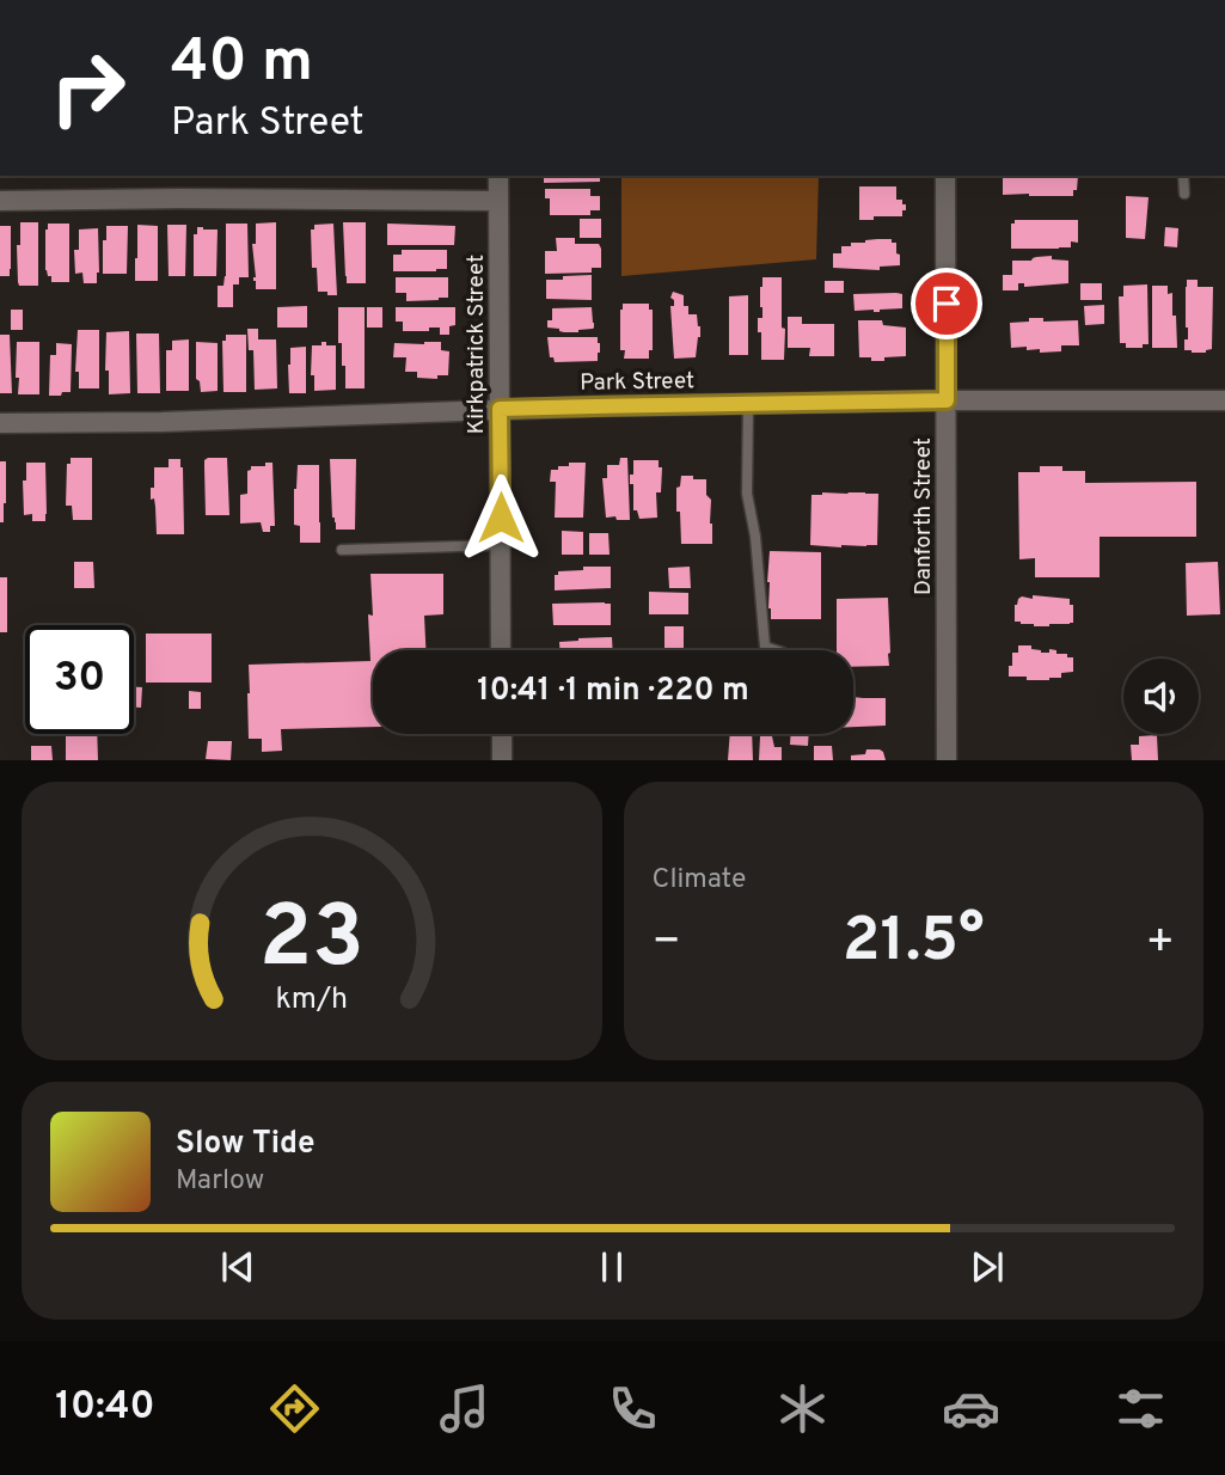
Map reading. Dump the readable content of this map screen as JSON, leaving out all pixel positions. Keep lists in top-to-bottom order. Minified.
{"streets":{"street":["Kirkpatrick Street","Park Street","Danforth Street"]},"crossings":[["Kirkpatrick Street","Park Street"],["Park Street","Danforth Street"]],"page":{"turn":["40 m","Park Street"],"limit":"30","trip":"10:41 · 1 min · 220 m","tile":"Climate","heat":["−","21.5°","+"],"song":["Slow Tide","Marlow"],"tabs":"10:40","gauge":["23","km/h"]}}
